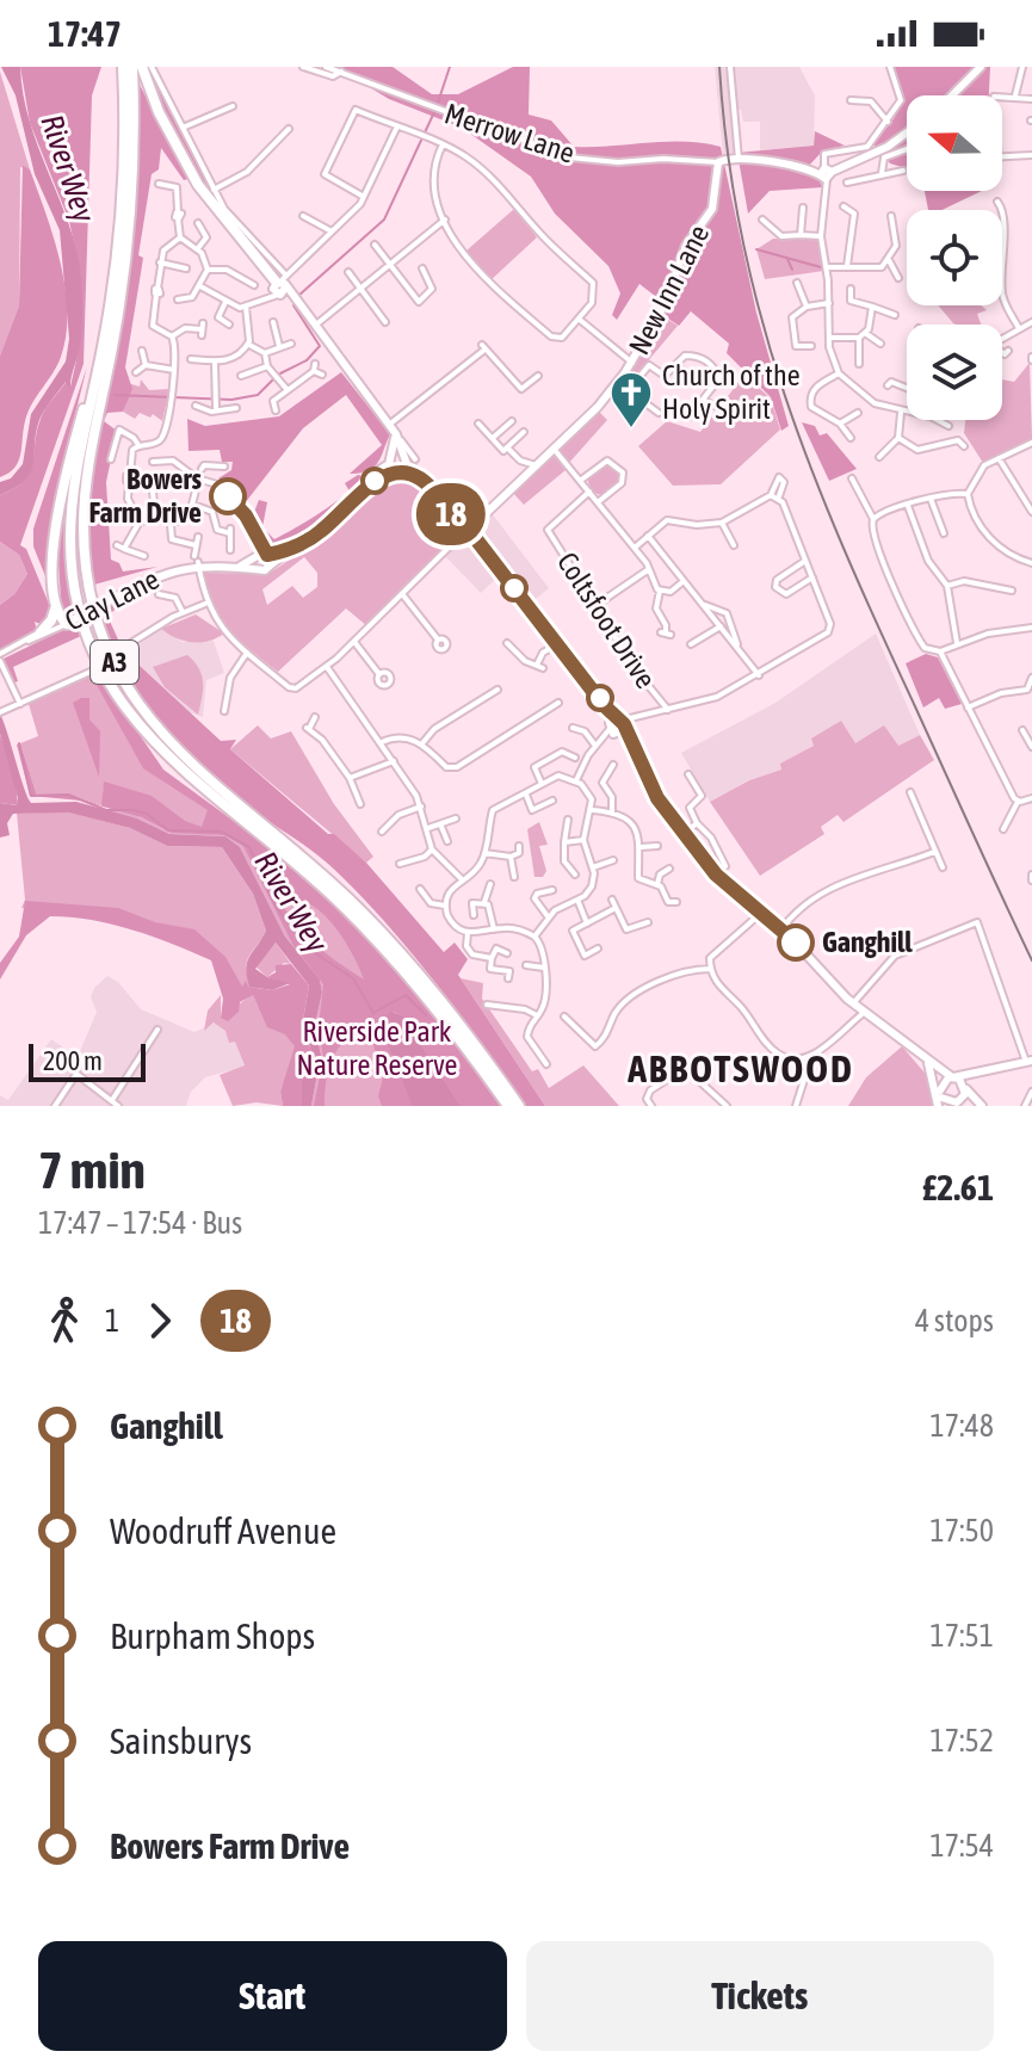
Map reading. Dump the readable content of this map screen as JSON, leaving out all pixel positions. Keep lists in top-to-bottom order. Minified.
{"streets":{"highway":["A3"],"main road":["Merrow Lane","New Inn Lane","Clay Lane"],"street":["Coltsfoot Drive"]},"crossings":[["Merrow Lane","New Inn Lane"]],"districts":["ABBOTSWOOD"],"water":["River Wey"],"parks":["Riverside Park Nature Reserve"],"places":{"church":["Church of the Holy Spirit"],"other":["Bowers Farm Drive","Ganghill"]},"lines":["bus line 18"],"scale_bar":"200 m","north":"left","page":{"status":"17:47","on_map":"18","scale":"200 m","heading":["7 min","17:47 – 17:54 · Bus","£2.61"],"legs":["1","18","4 stops"],"list":[{"name":"Ganghill","value":"17:48"},{"name":"Woodruff Avenue","value":"17:50"},{"name":"Burpham Shops","value":"17:51"},{"name":"Sainsburys","value":"17:52"},{"name":"Bowers Farm Drive","value":"17:54"}],"buttons":["Start","Tickets"]}}
